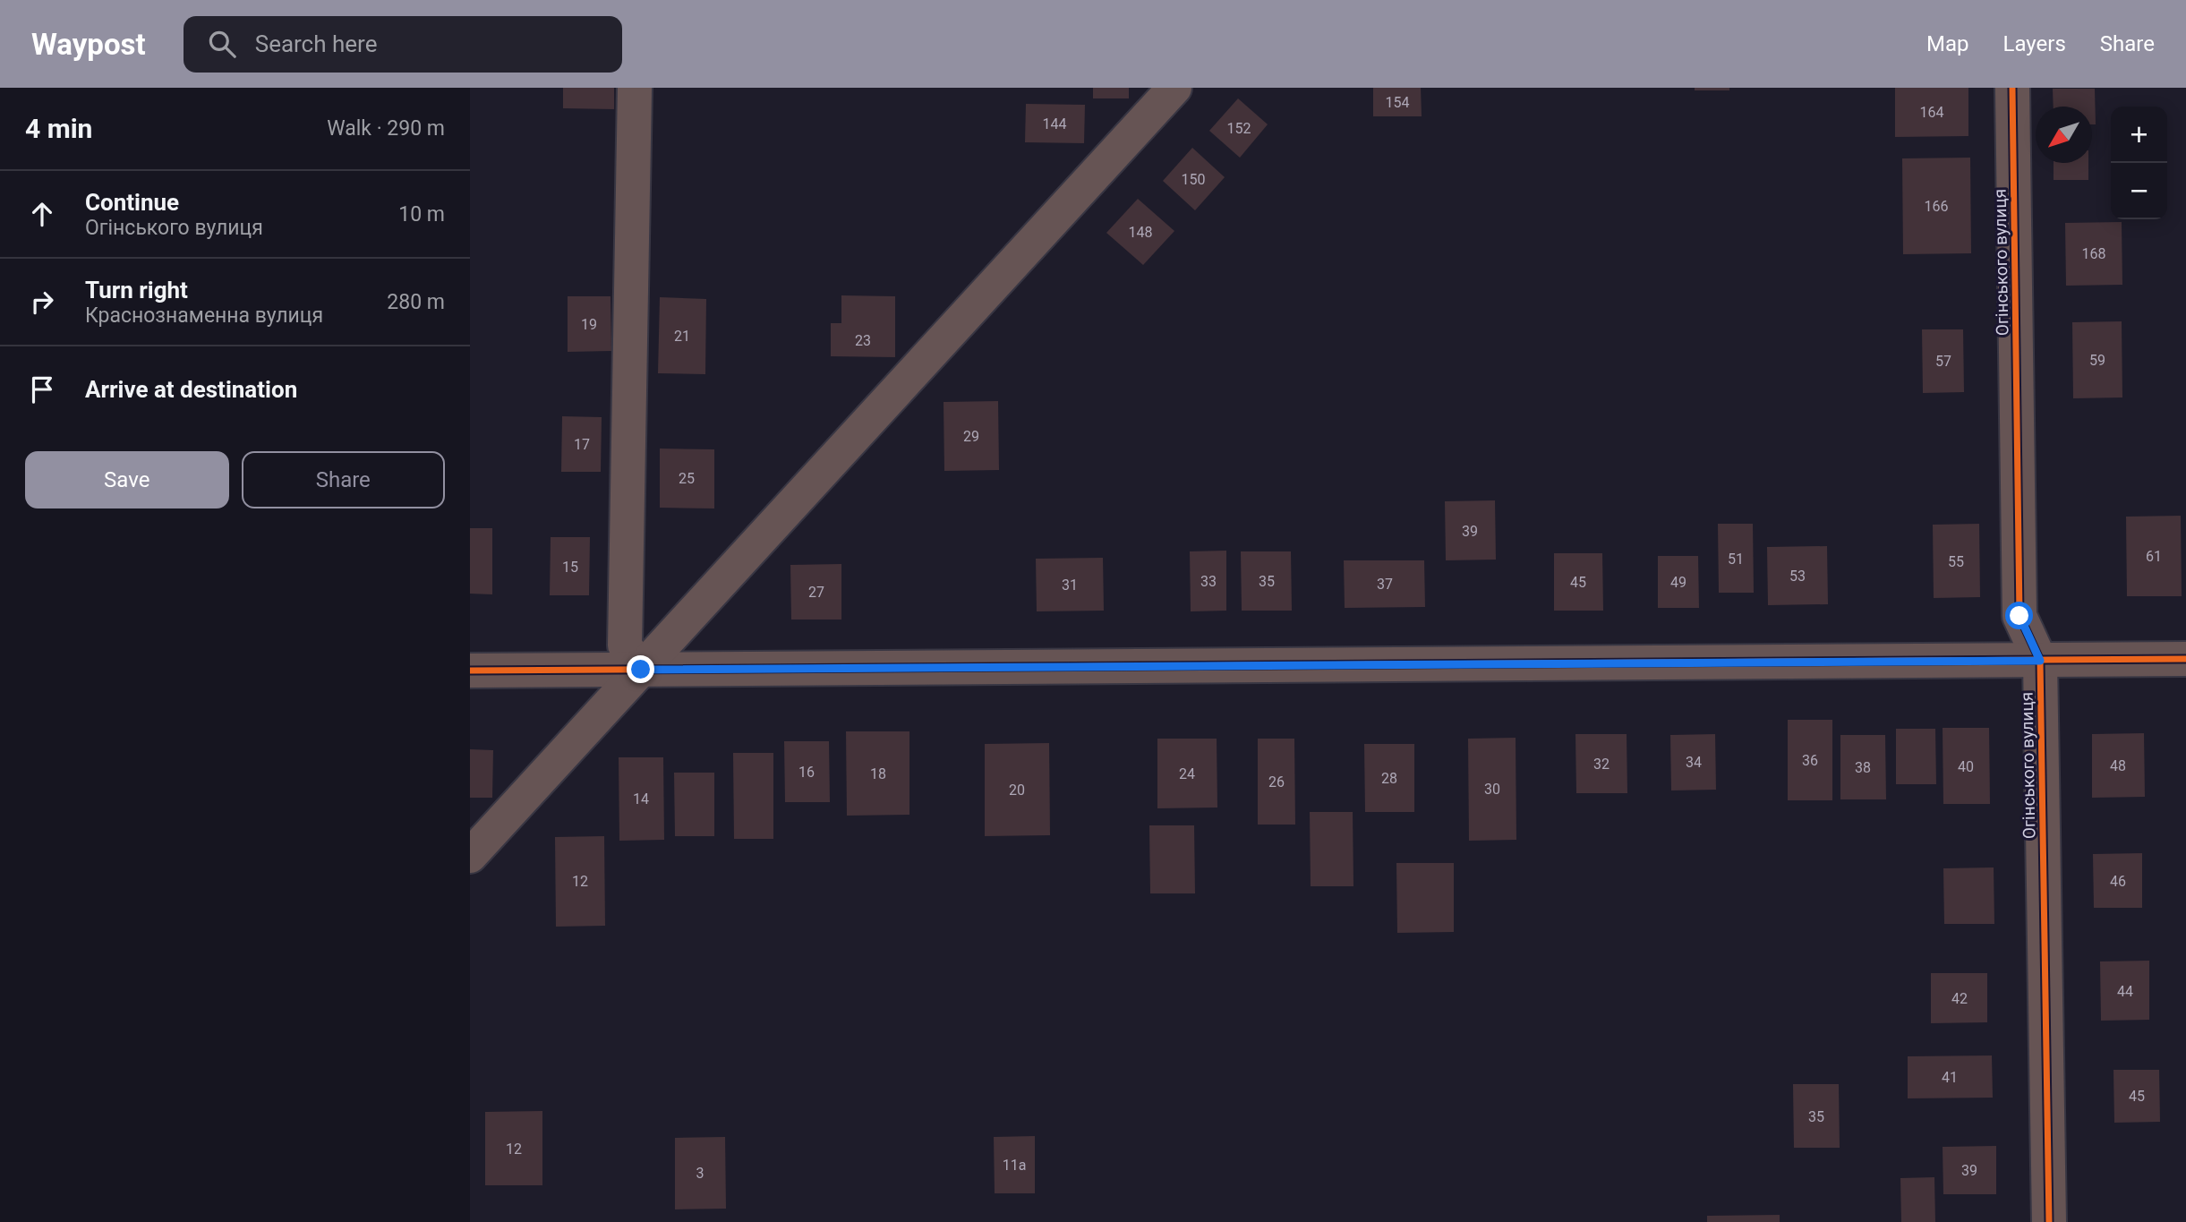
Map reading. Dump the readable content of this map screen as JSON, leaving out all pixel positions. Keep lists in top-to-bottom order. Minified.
{"streets":{"street":["Огінського вулиця"]},"house_numbers":["154","164","144","152","150","166","148","168","19","21","23","59","57","29","17","25","39","61","51","55","15","53","33","35","45","49","37","31","27","36","34","32","48","40","38","16","18","24","28","26","30","20","14","12","46","44","42","41","45","35","12","11а","39","3"],"north":"bottom left","page":{"header":"Waypost","search":"Search here","nav":["Map","Layers","Share"],"heading":["4 min","Walk · 290 m"],"map_buttons":["+","−"],"list":[["Continue","Огінського вулиця","10 m"],["Turn right","Краснознаменна вулиця","280 m"],"Arrive at destination"],"buttons":["Save","Share"]}}
